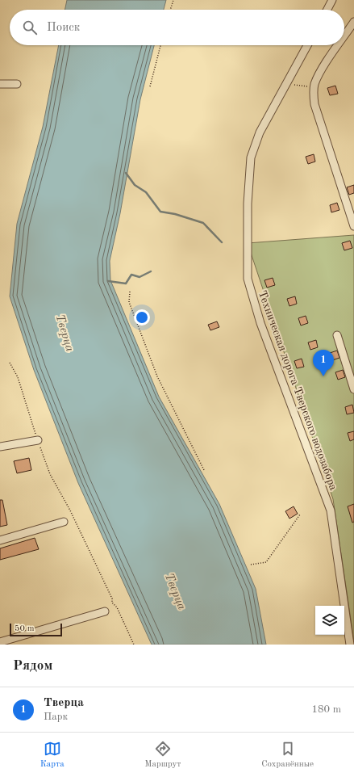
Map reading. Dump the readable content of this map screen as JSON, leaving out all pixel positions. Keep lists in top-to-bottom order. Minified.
{"streets":{"street":["Техническая дорога Тверского водозабора"]},"water":["Тверца"],"scale_bar":"50 m","page":{"search":"Поиск","pins":"1","scale":"50 m","heading":"Рядом","list":[{"mark":"1","name":"Тверца","note":"Парк","value":"180 m"}],"nav":["Карта","Маршрут","Сохранённые"]}}
